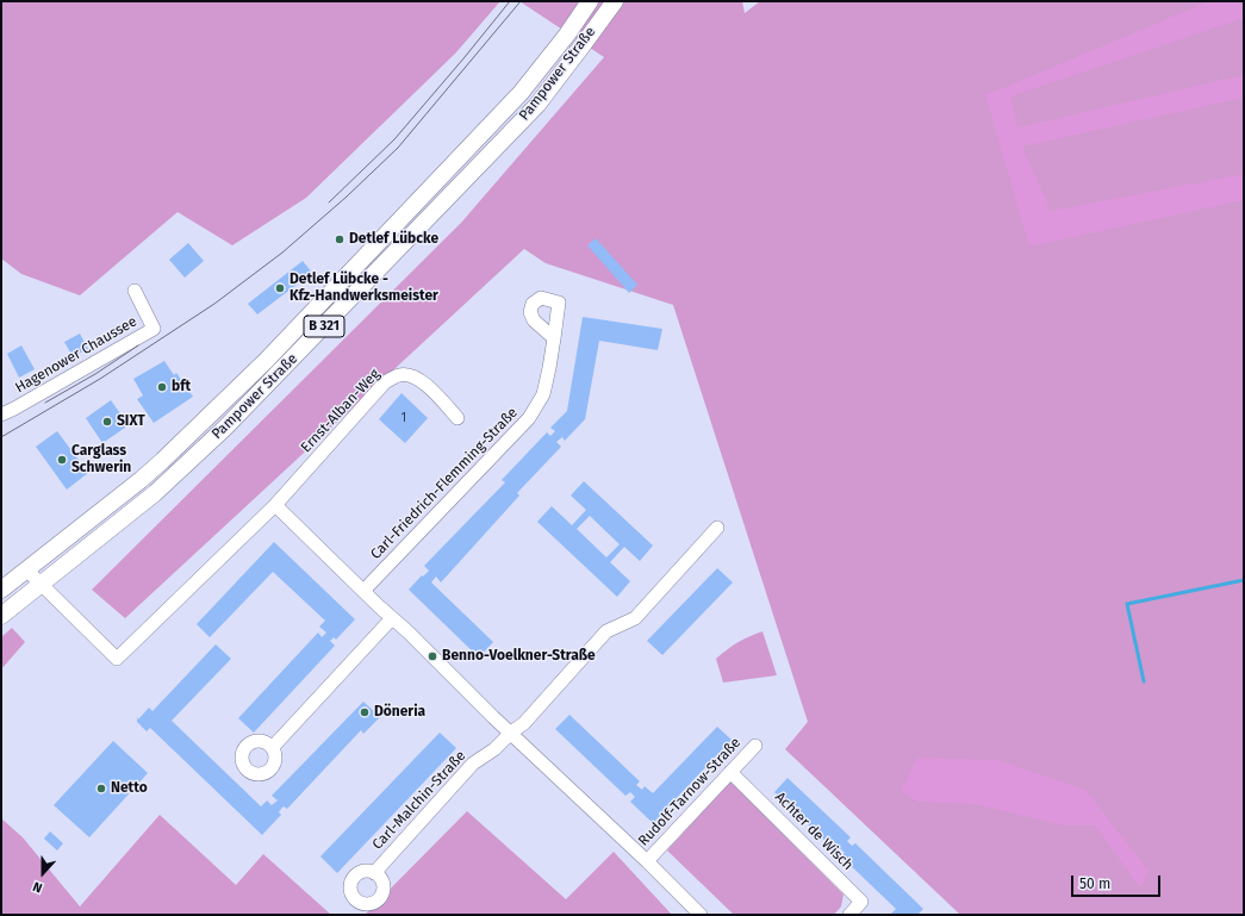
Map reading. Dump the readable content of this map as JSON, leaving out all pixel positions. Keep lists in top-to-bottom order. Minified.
{"streets":{"main road":["Pampower Straße","B 321"],"street":["Hagenower Chaussee","Ernst-Alban-Weg","Carl-Friedrich-Flemming-Straße","Rudolf-Tarnow-Straße","Carl-Malchin-Straße","Achter de Wisch"]},"crossings":[["Rudolf-Tarnow-Straße","Achter de Wisch"]],"places":["Detlef Lübcke","Detlef Lübcke - Kfz-Handwerksmeister","bft","SIXT","Carglass Schwerin","Benno-Voelkner-Straße","Döneria","Netto"],"house_numbers":["1"],"scale_bar":"50 m","north":"bottom"}
